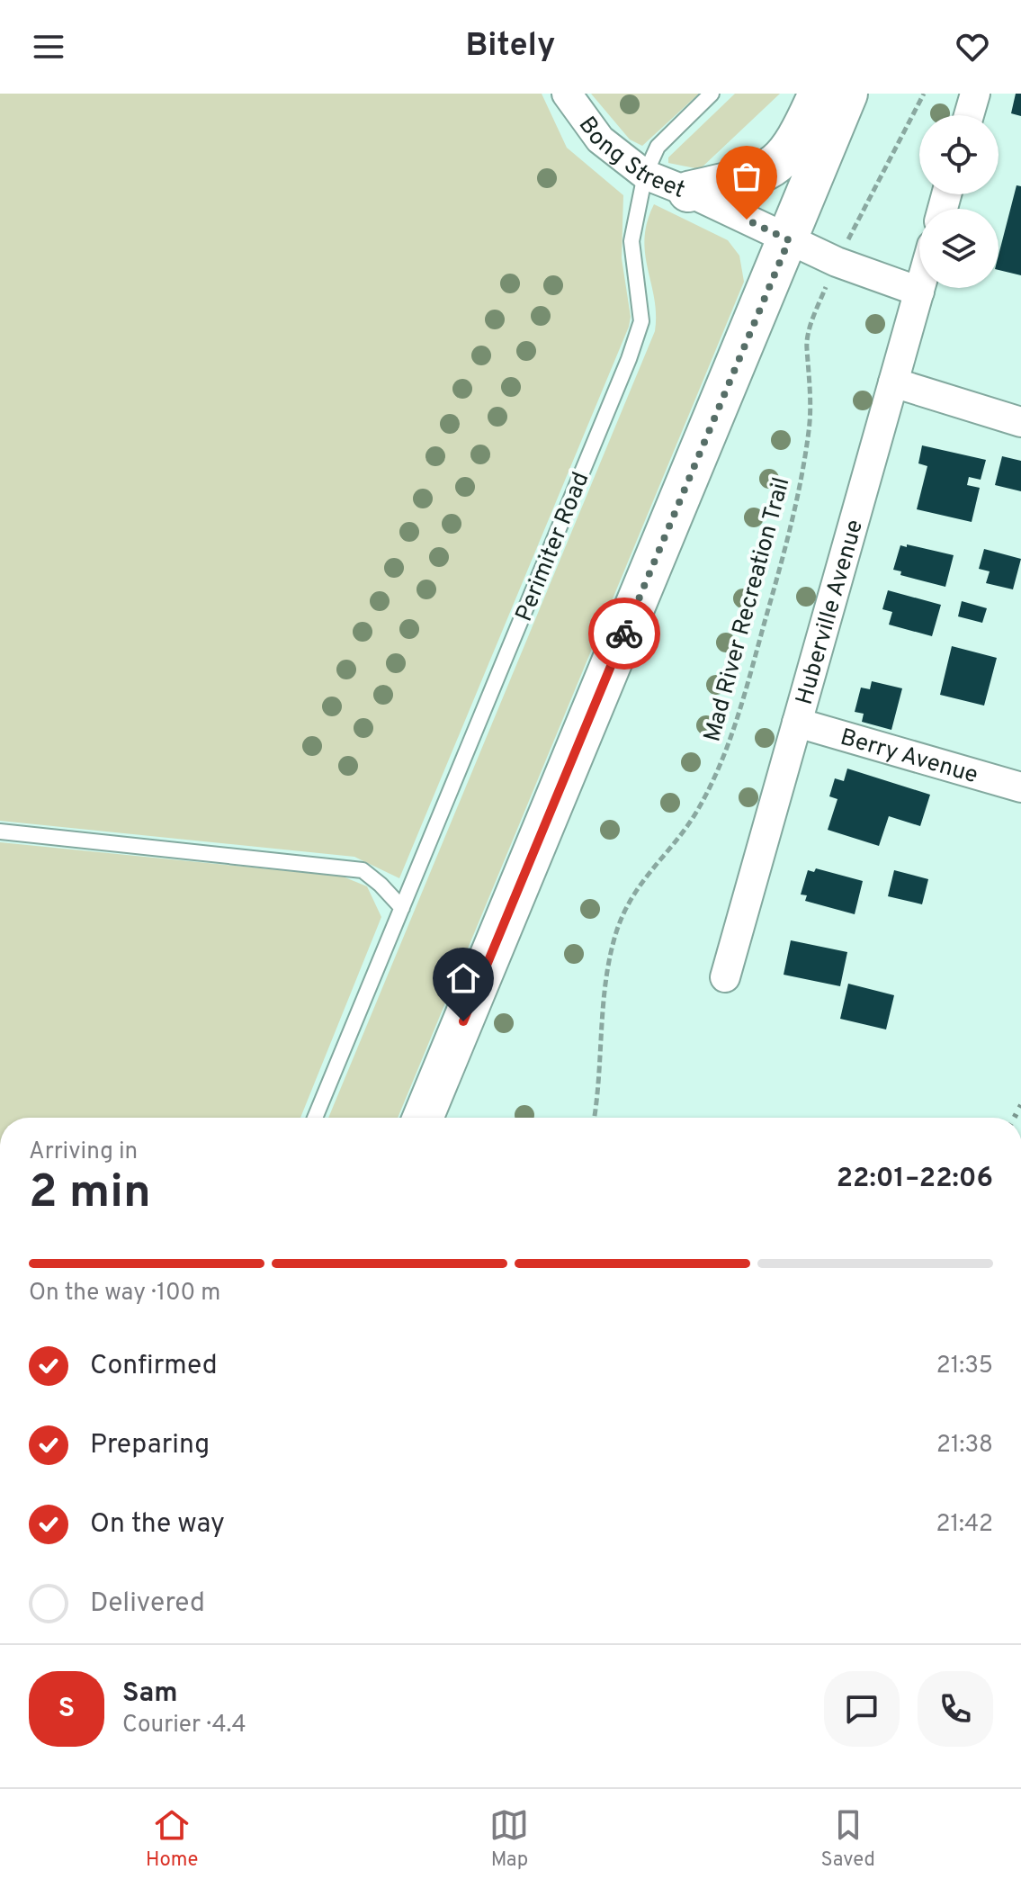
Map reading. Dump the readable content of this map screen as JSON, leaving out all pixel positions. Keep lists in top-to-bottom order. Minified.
{"streets":{"street":["Bong Street","Huberville Avenue","Berry Avenue"],"lane":["Perimiter Road"],"path":["Mad River Recreation Trail"]},"crossings":[["Bong Street","Perimiter Road"],["Bong Street","Mad River Recreation Trail"],["Bong Street","Huberville Avenue"],["Huberville Avenue","Berry Avenue"]],"page":{"header":"Bitely","heading":["2 min","Arriving in","22:01–22:06"],"panel":["Sam","Courier · 4.4"],"bar":"On the way · 100 m","list":[["Confirmed","21:35"],["Preparing","21:38"],["On the way","21:42"],"Delivered"],"round":"S","tabs":["Home","Map","Saved"]}}
